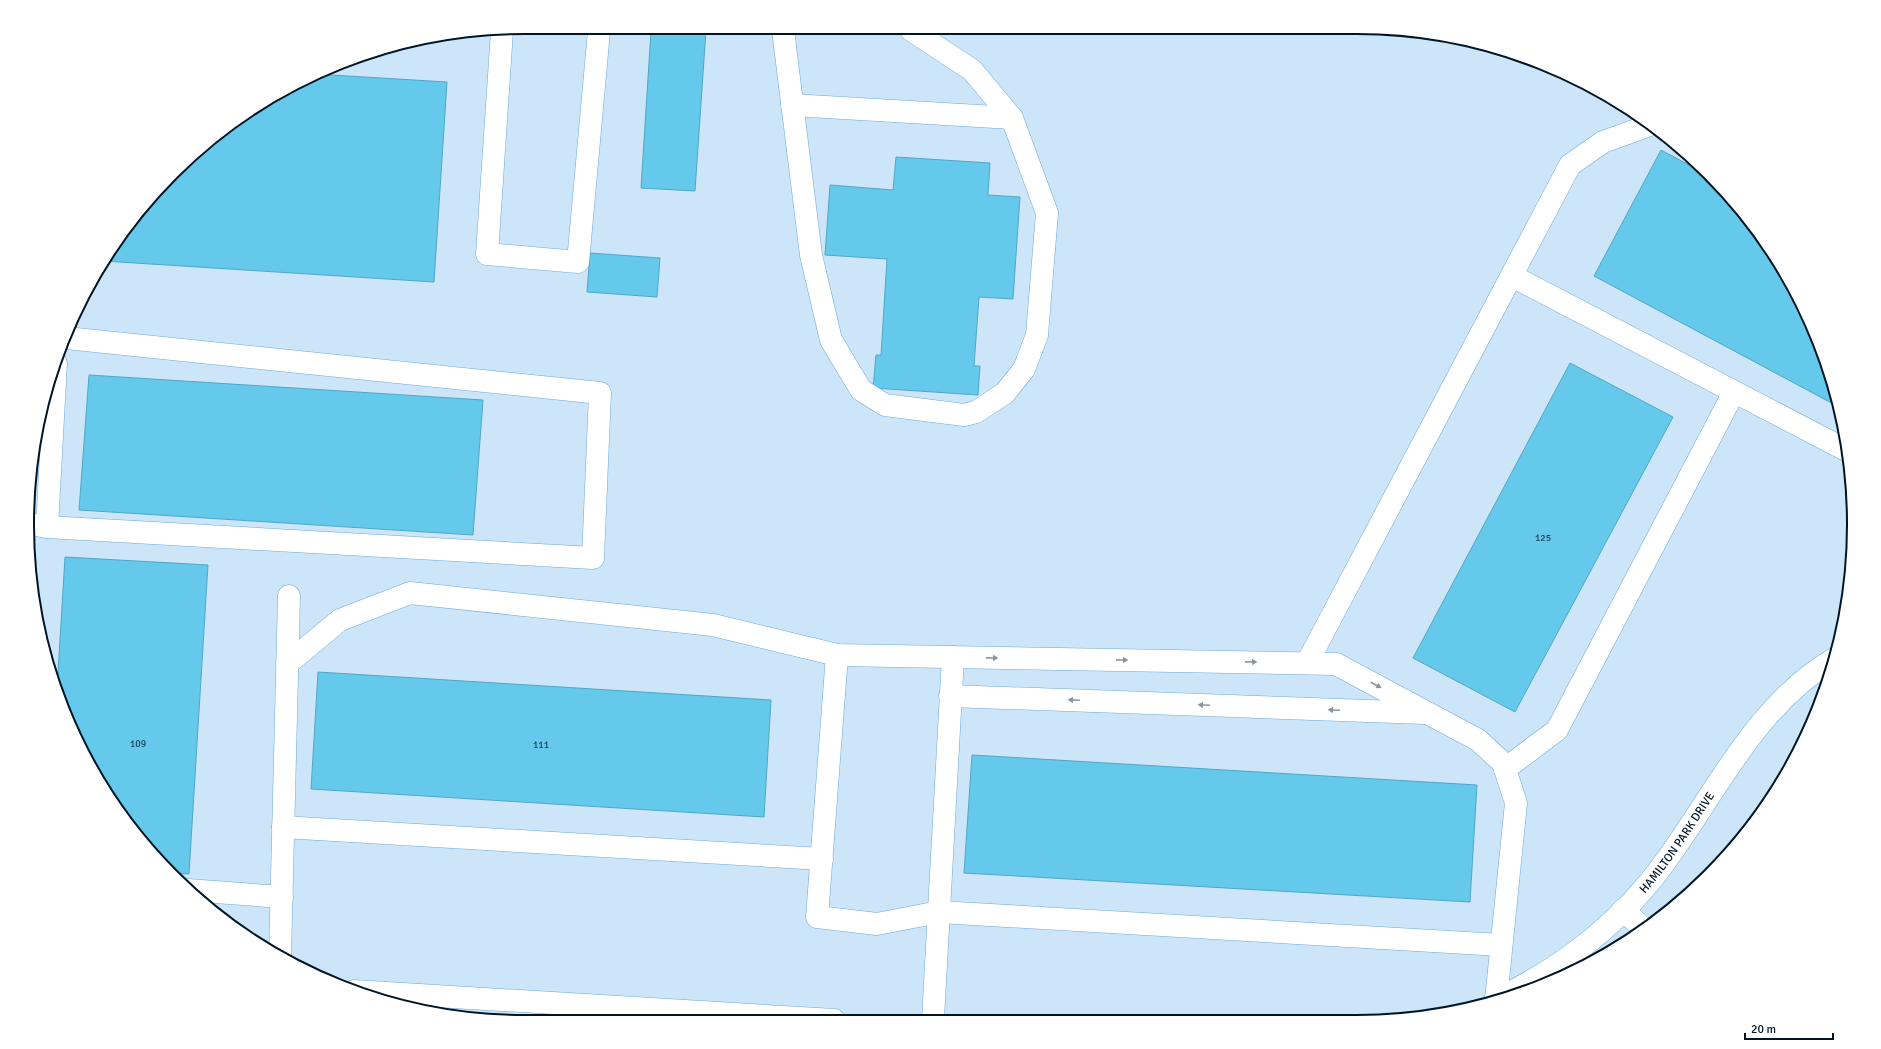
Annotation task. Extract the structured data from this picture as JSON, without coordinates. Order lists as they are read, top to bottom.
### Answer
{
  "streets": {
    "street": ["HAMILTON PARK DRIVE"]
  },
  "house_numbers": ["125", "109", "111"],
  "scale_bar": "20 m"
}
